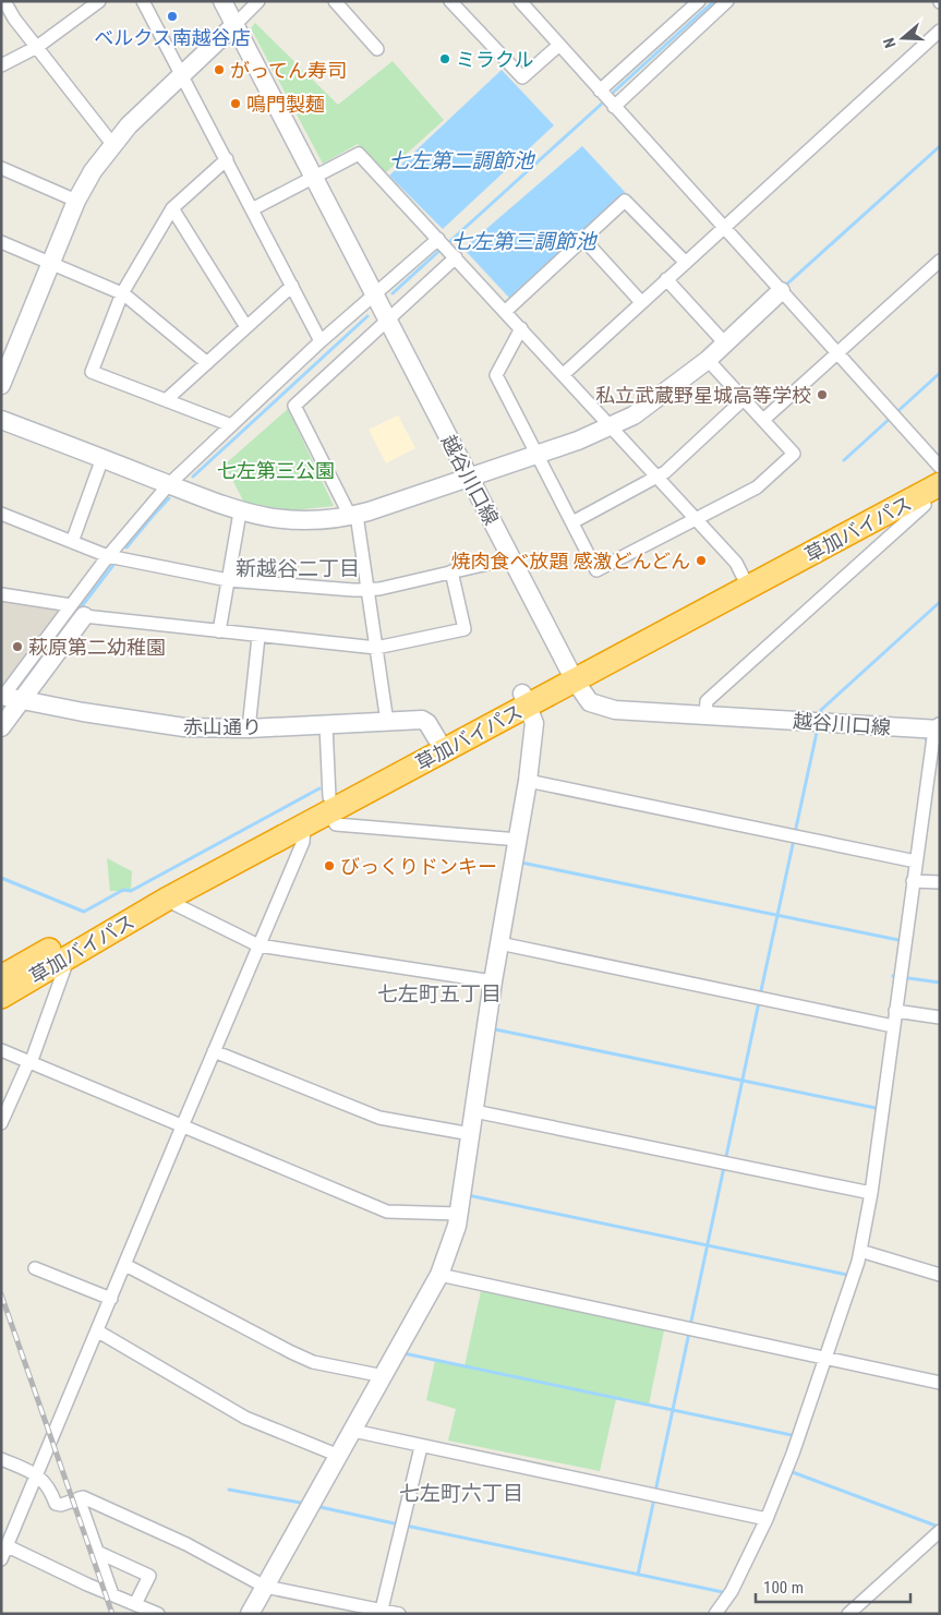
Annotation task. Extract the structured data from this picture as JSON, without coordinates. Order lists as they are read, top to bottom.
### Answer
{
  "streets": {
    "highway": ["草加バイパス"],
    "street": ["越谷川口線", "赤山通り"]
  },
  "crossings": [
    ["越谷川口線", "草加バイパス"],
    ["草加バイパス", "赤山通り"]
  ],
  "districts": ["新越谷二丁目", "七左町五丁目", "七左町六丁目"],
  "water": ["七左第二調節池", "七左第三調節池"],
  "parks": ["七左第三公園"],
  "places": [
    "ベルクス南越谷店",
    "ミラクル",
    "がってん寿司",
    "鳴門製麺",
    "私立武蔵野星城高等学校",
    "焼肉食べ放題 感激どんどん",
    "萩原第二幼稚園",
    "びっくりドンキー"
  ],
  "scale_bar": "100 m",
  "north": "left"
}
